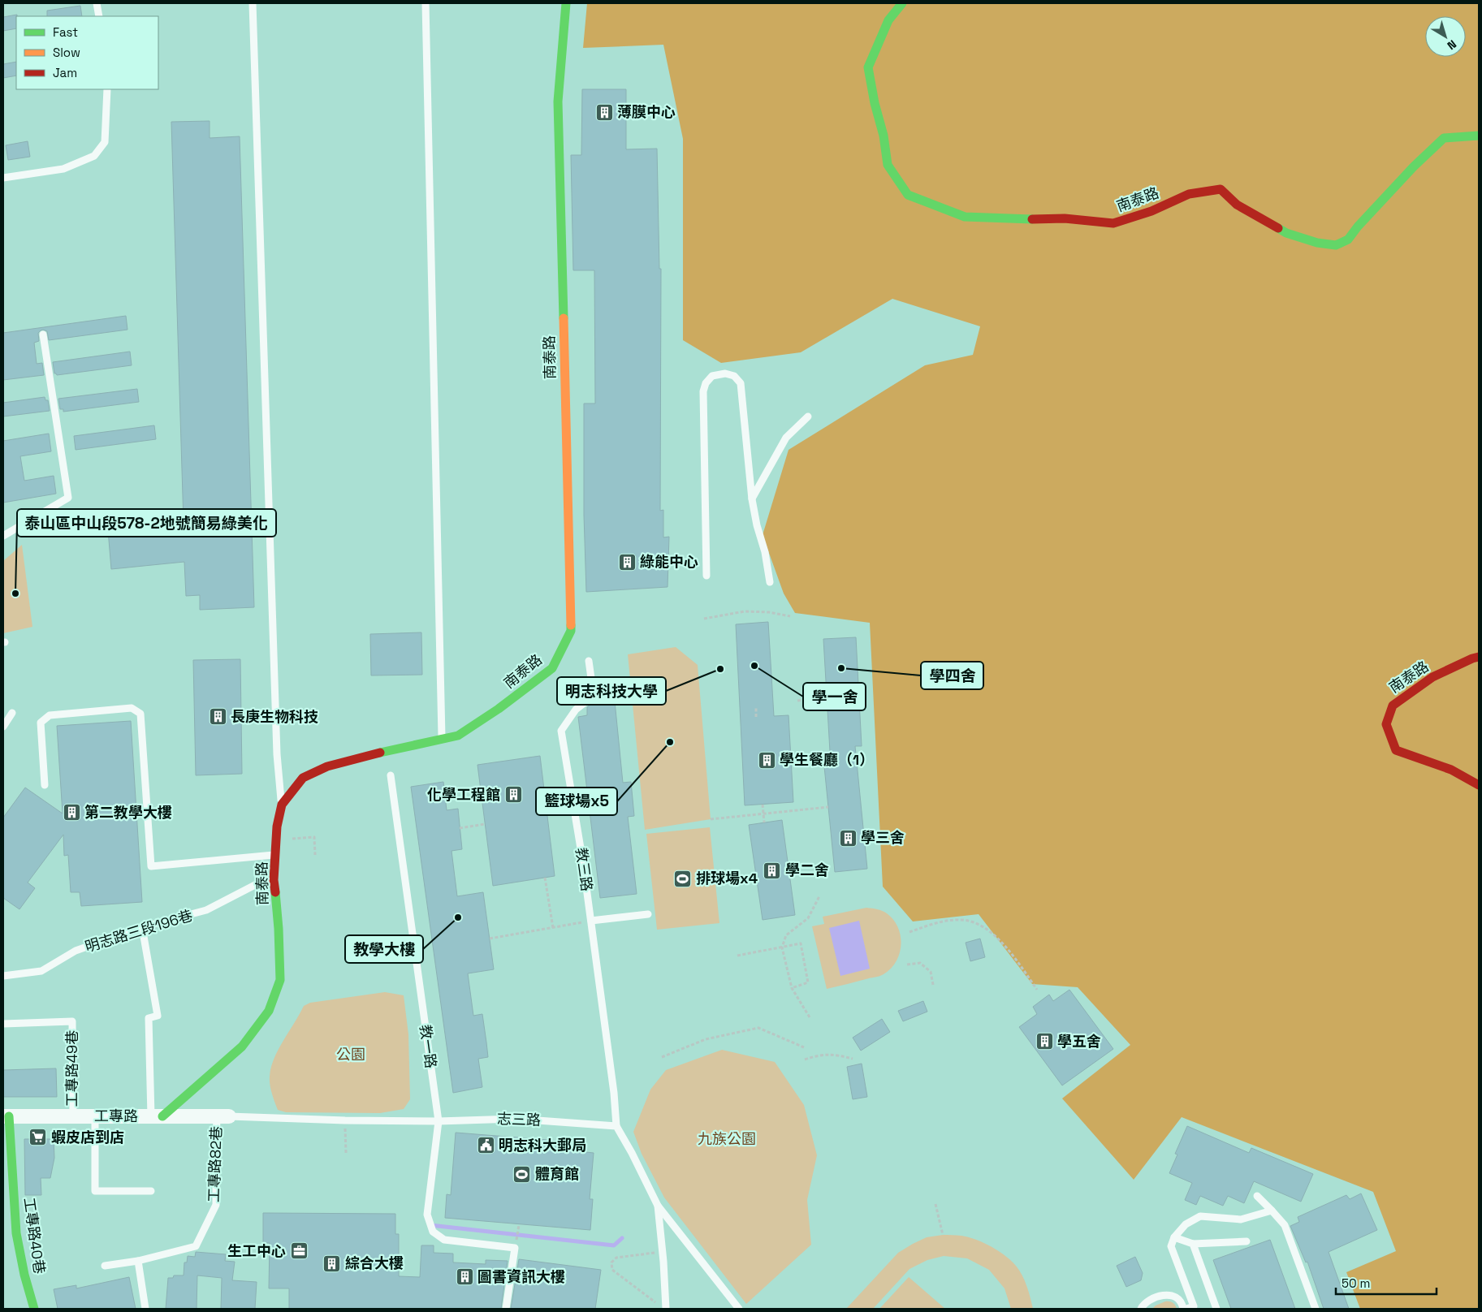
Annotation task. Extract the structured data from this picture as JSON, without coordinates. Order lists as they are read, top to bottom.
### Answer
{
  "streets": {
    "street": ["南泰路", "工專路", "工專路40巷"],
    "lane": [
      "教三路",
      "明志路三段196巷",
      "教一路",
      "工專路49巷",
      "志三路",
      "工專路82巷"
    ]
  },
  "crossings": [
    ["南泰路", "明志路三段196巷"],
    ["南泰路", "工專路"],
    ["教三路", "志三路"],
    ["教一路", "志三路"],
    ["工專路49巷", "工專路"],
    ["工專路", "志三路"],
    ["工專路", "工專路82巷"],
    ["工專路", "工專路40巷"],
    ["志三路", "工專路82巷"]
  ],
  "parks": ["公園", "九族公園"],
  "places": {
    "building": [
      "薄膜中心",
      "綠能中心",
      "長庚生物科技",
      "學生餐廳（1）",
      "化學工程館",
      "第二教學大樓",
      "學三舍",
      "學二舍",
      "學五舍",
      "綜合大樓",
      "圖書資訊大樓"
    ],
    "other": [
      "泰山區中山段578-2地號簡易綠美化",
      "學一舍",
      "學四舍",
      "明志科技大學",
      "籃球場x5",
      "教學大樓"
    ],
    "sports": ["排球場x4", "體育館"],
    "supermarket": ["蝦皮店到店"],
    "public building": ["明志科大郵局"],
    "office": ["生工中心"]
  },
  "legend": ["Fast", "Slow", "Jam"],
  "scale_bar": "50 m",
  "north": "bottom right"
}
